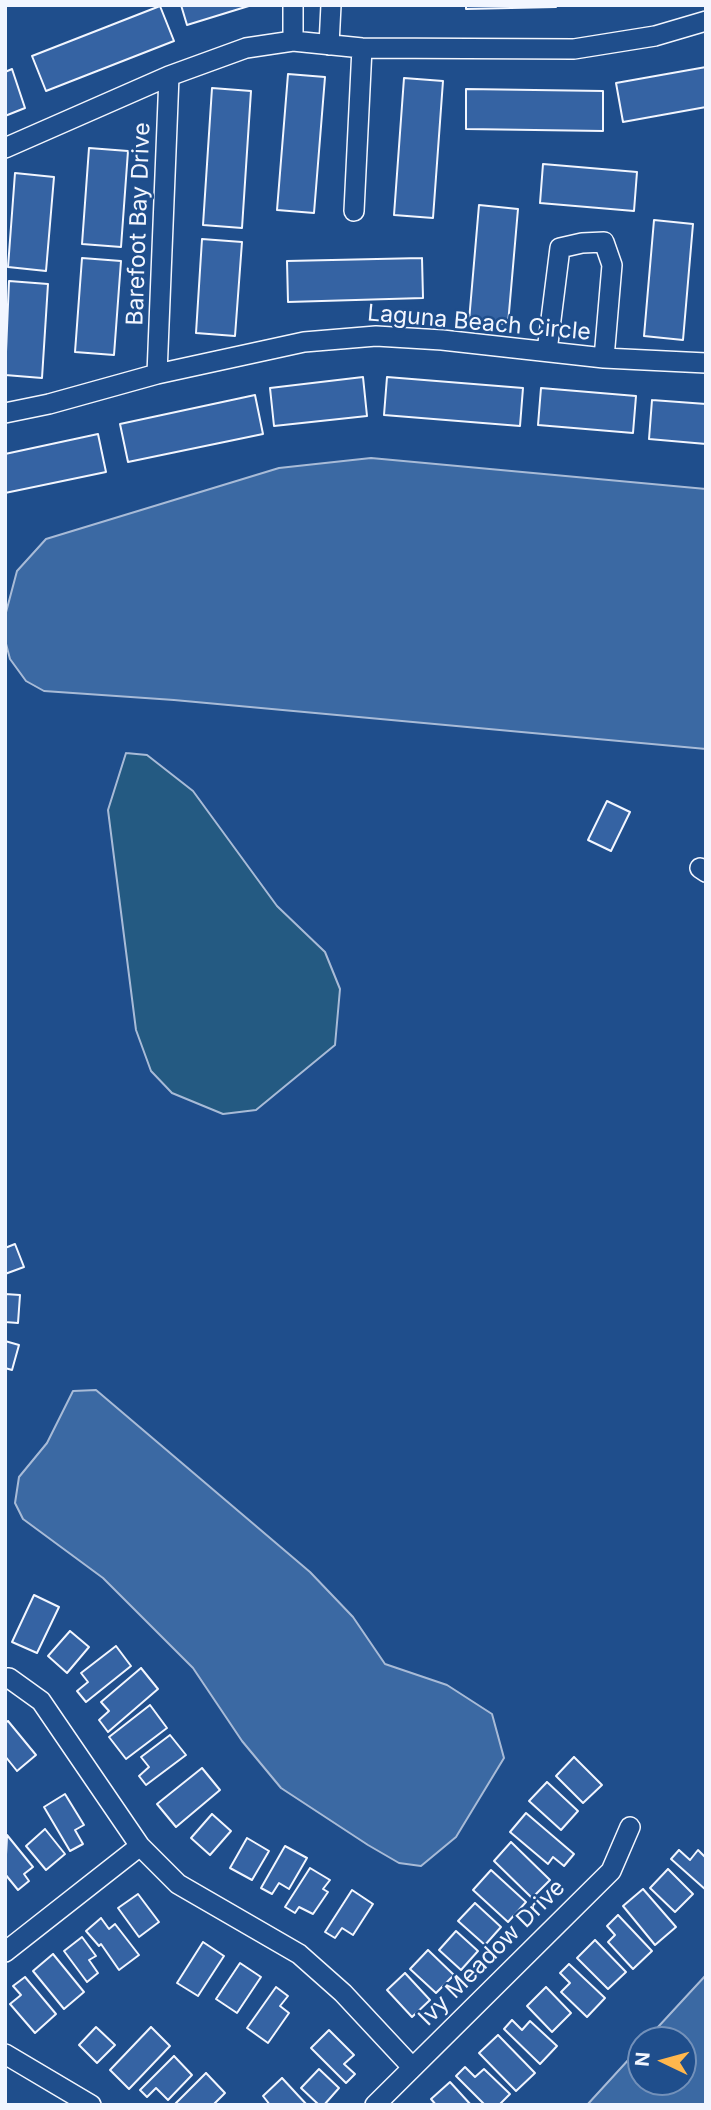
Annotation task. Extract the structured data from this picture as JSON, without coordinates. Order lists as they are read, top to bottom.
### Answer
{
  "streets": {
    "street": ["Barefoot Bay Drive", "Laguna Beach Circle", "Ivy Meadow Drive"]
  },
  "crossings": [
    ["Barefoot Bay Drive", "Laguna Beach Circle"]
  ],
  "north": "left"
}
